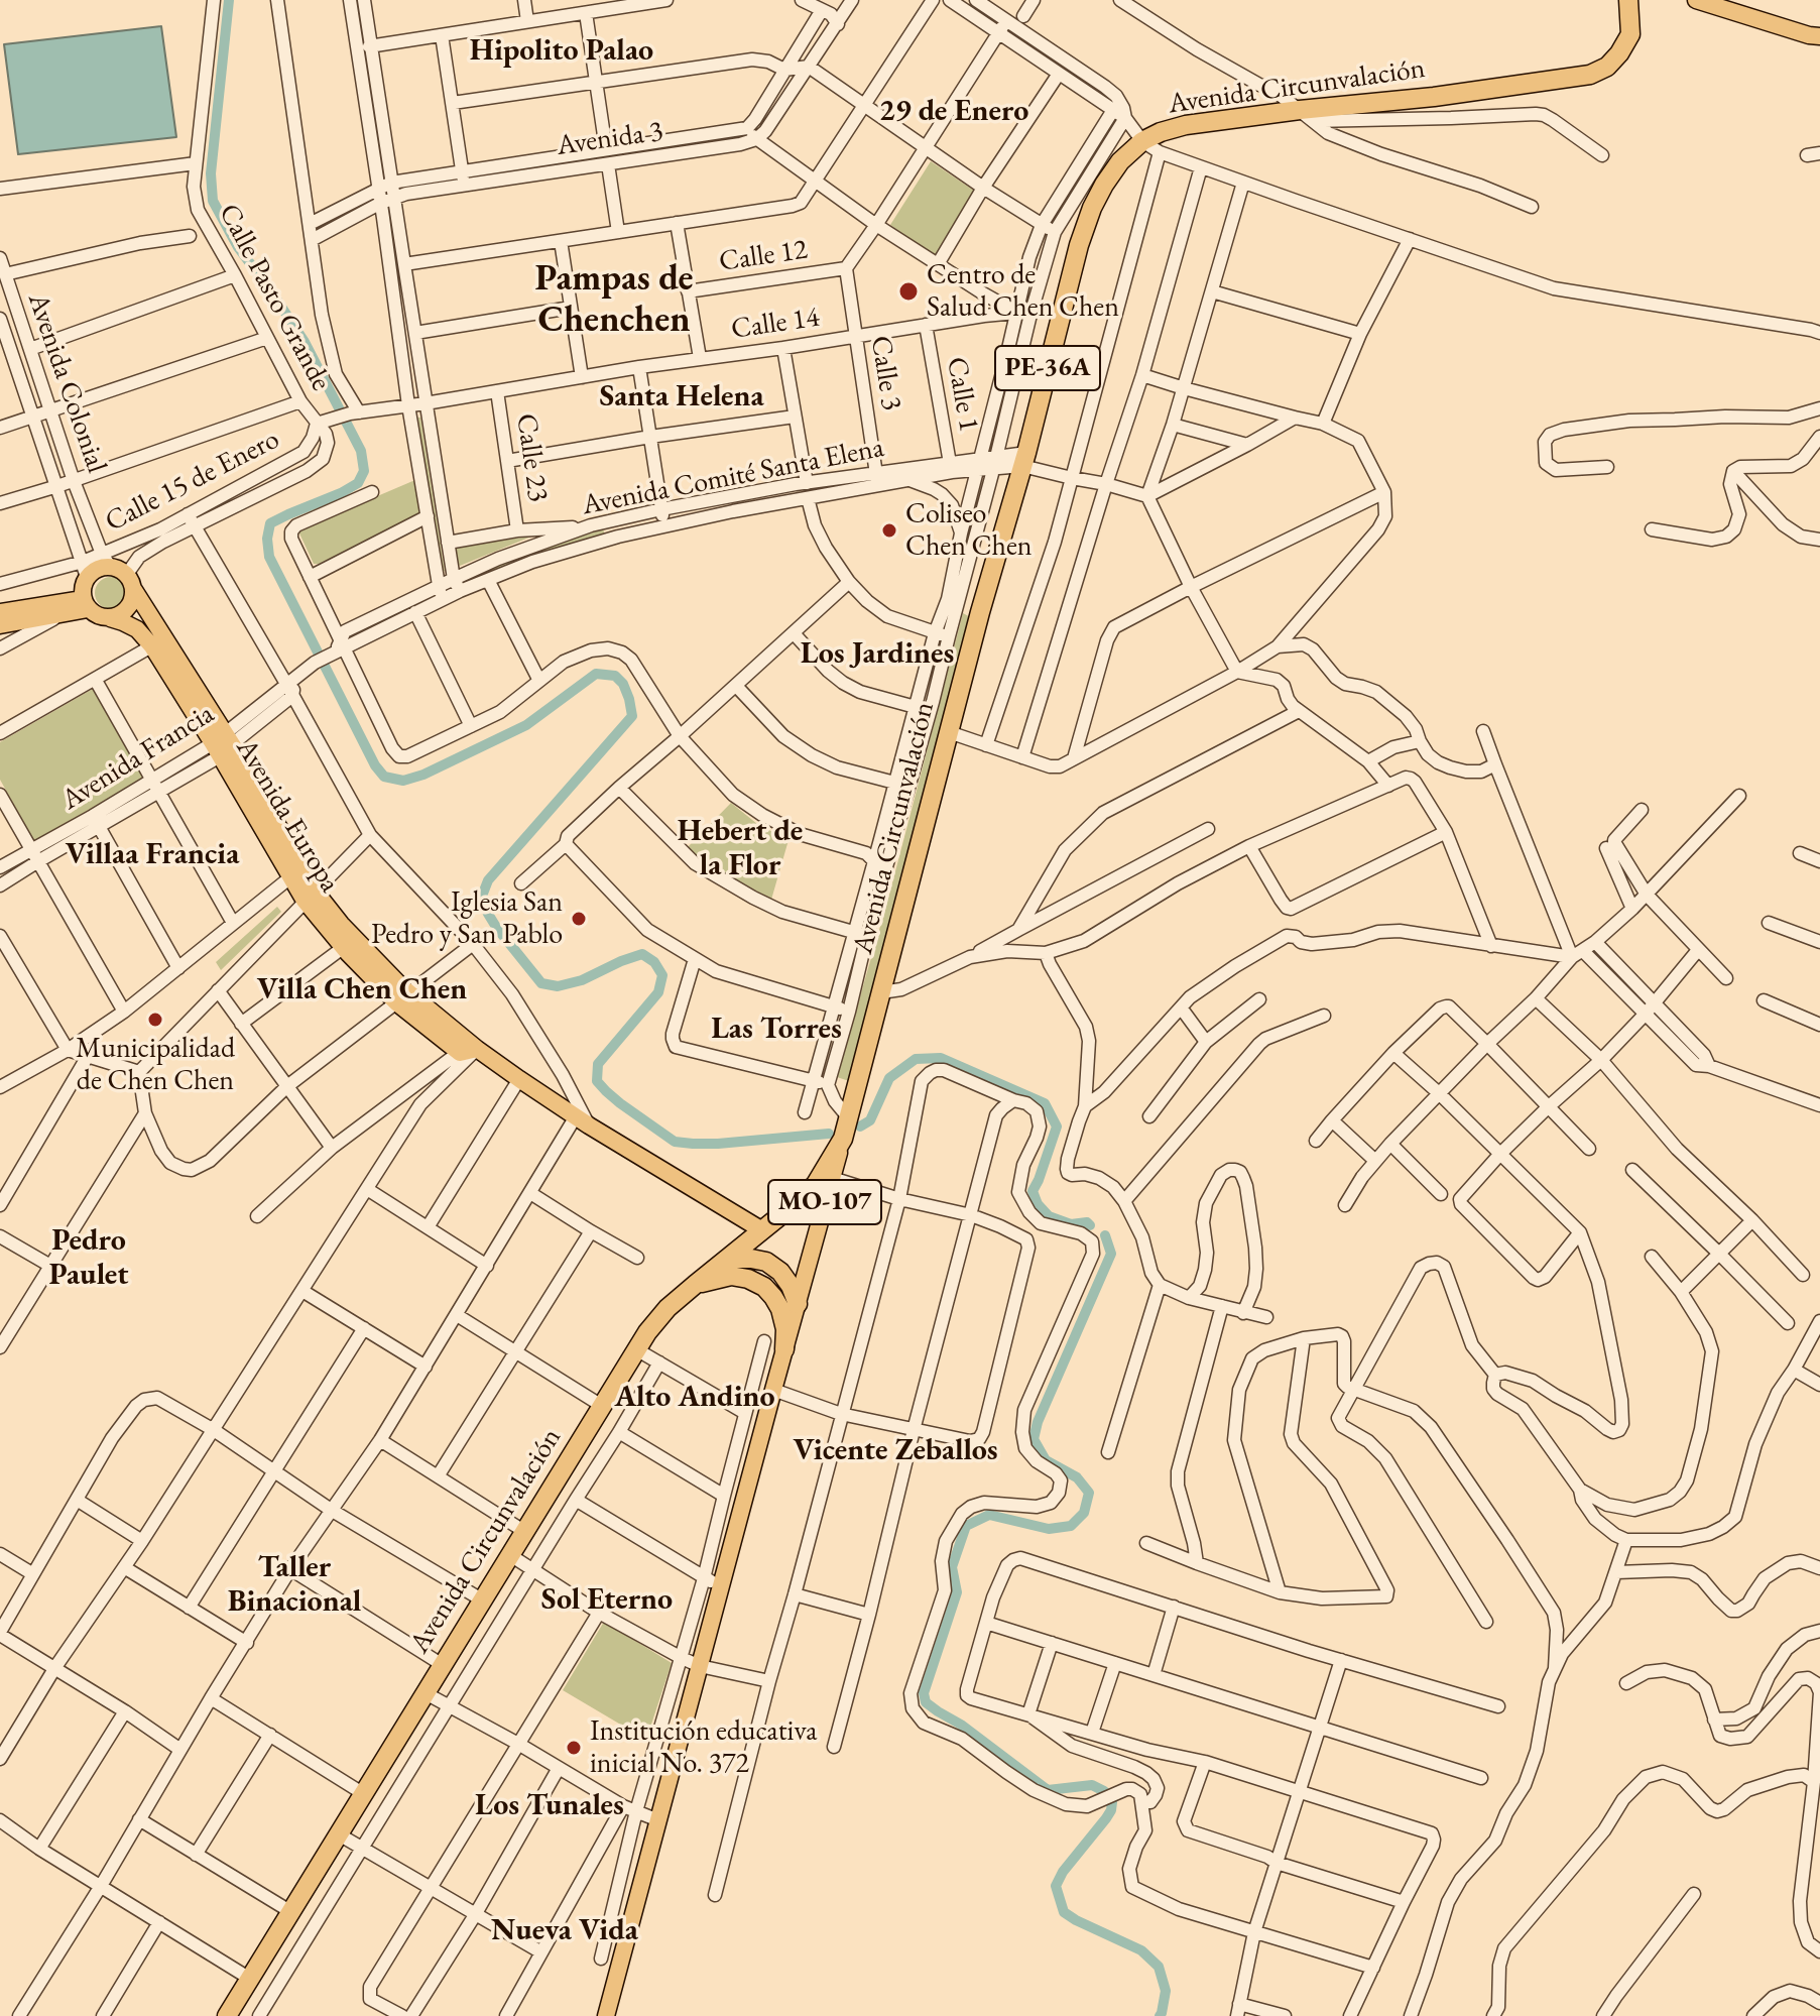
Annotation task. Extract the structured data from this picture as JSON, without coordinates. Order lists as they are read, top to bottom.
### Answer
{
  "streets": {
    "highway": ["Avenida Circunvalación", "PE-36A"],
    "main road": ["Avenida Europa", "MO-107"],
    "street": [
      "Avenida 3",
      "Calle 12",
      "Calle Pasto Grande",
      "Calle 14",
      "Calle 3",
      "Avenida Colonial",
      "Calle 1",
      "Calle 23",
      "Avenida Comité Santa Elena",
      "Calle 15 de Enero",
      "Avenida Francia"
    ]
  },
  "crossings": [
    ["Avenida Circunvalación", "Avenida Comité Santa Elena"],
    ["Avenida Circunvalación", "Avenida Europa"],
    ["Avenida Circunvalación", "MO-107"],
    ["Calle 12", "Calle 3"],
    ["Calle Pasto Grande", "Calle 14"],
    ["Calle Pasto Grande", "Calle 15 de Enero"],
    ["Calle 14", "Calle 3"],
    ["Calle 14", "Calle 1"],
    ["Calle 14", "Calle 23"],
    ["Calle 14", "Calle 15 de Enero"],
    ["Calle 3", "Avenida Comité Santa Elena"],
    ["Avenida Colonial", "Calle 15 de Enero"],
    ["Avenida Colonial", "Avenida Europa"],
    ["Calle 1", "Avenida Comité Santa Elena"],
    ["Avenida Comité Santa Elena", "Avenida Francia"],
    ["Calle 15 de Enero", "Avenida Europa"],
    ["Avenida Francia", "Avenida Europa"]
  ],
  "districts": [
    "Hipolito Palao",
    "29 de Enero",
    "Pampas de Chenchen",
    "Santa Helena",
    "Los Jardines",
    "Hebert de la Flor",
    "Villaa Francia",
    "Villa Chen Chen",
    "Las Torres",
    "Pedro Paulet",
    "Alto Andino",
    "Vicente Zeballos",
    "Taller Binacional",
    "Sol Eterno",
    "Los Tunales",
    "Nueva Vida"
  ],
  "places": [
    "Centro de Salud Chen Chen",
    "Coliseo Chen Chen",
    "Iglesia San Pedro y San Pablo",
    "Municipalidad de Chen Chen",
    "Institución educativa inicial No. 372"
  ]
}
